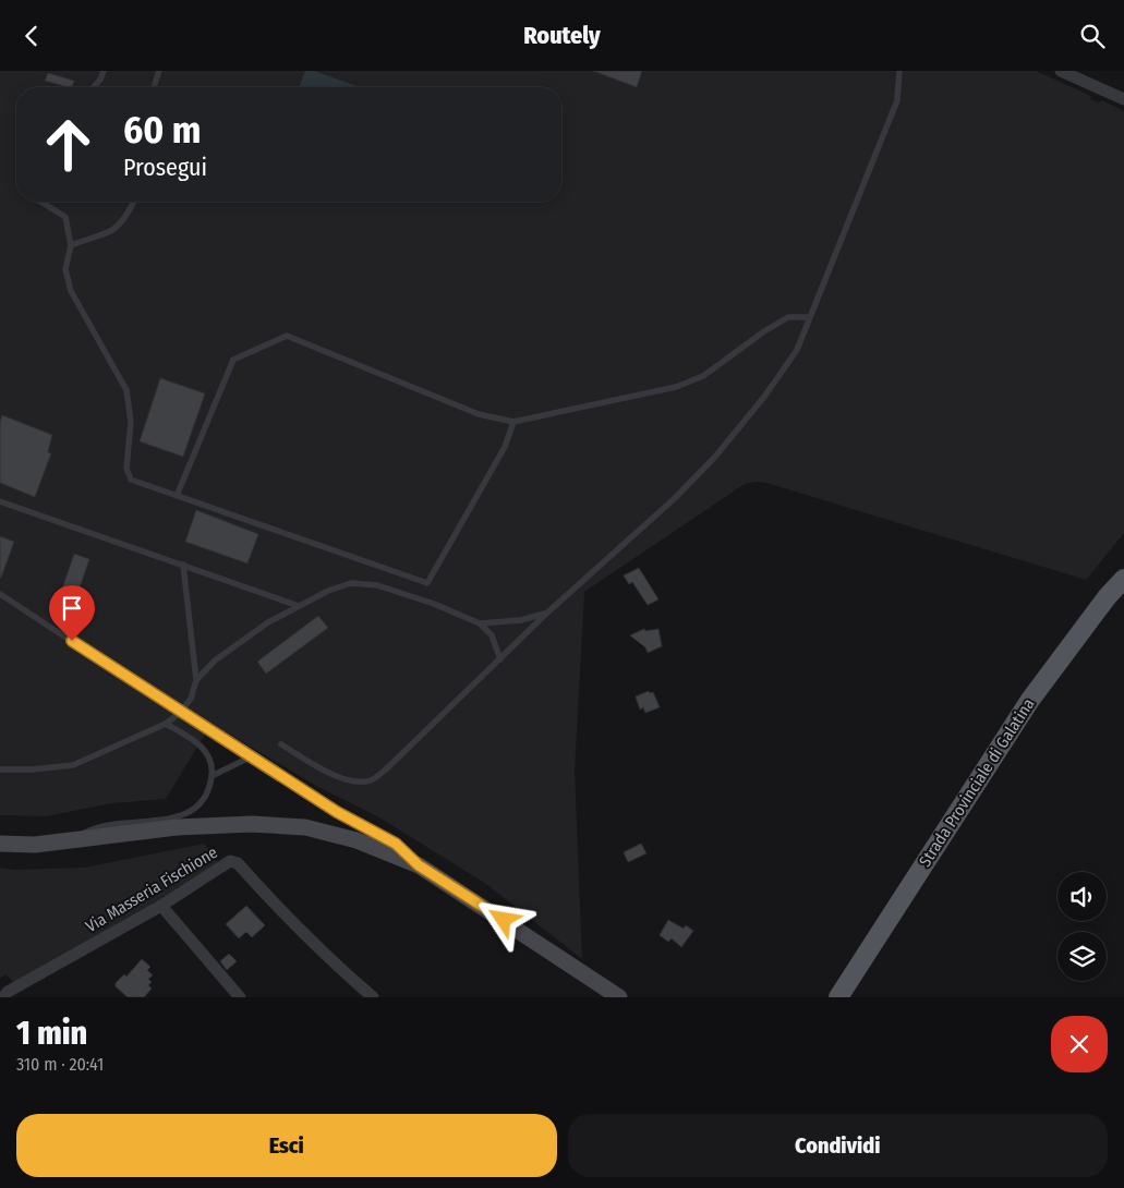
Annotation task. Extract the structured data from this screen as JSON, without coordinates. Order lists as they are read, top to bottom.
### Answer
{
  "streets": {
    "main road": ["Strada Provinciale di Galatina"],
    "street": ["Via Masseria Fischione"]
  },
  "page": {
    "header": "Routely",
    "turn": ["60 m", "Prosegui"],
    "heading": ["1 min", "310 m · 20:41"],
    "buttons": ["Esci", "Condividi"]
  }
}
